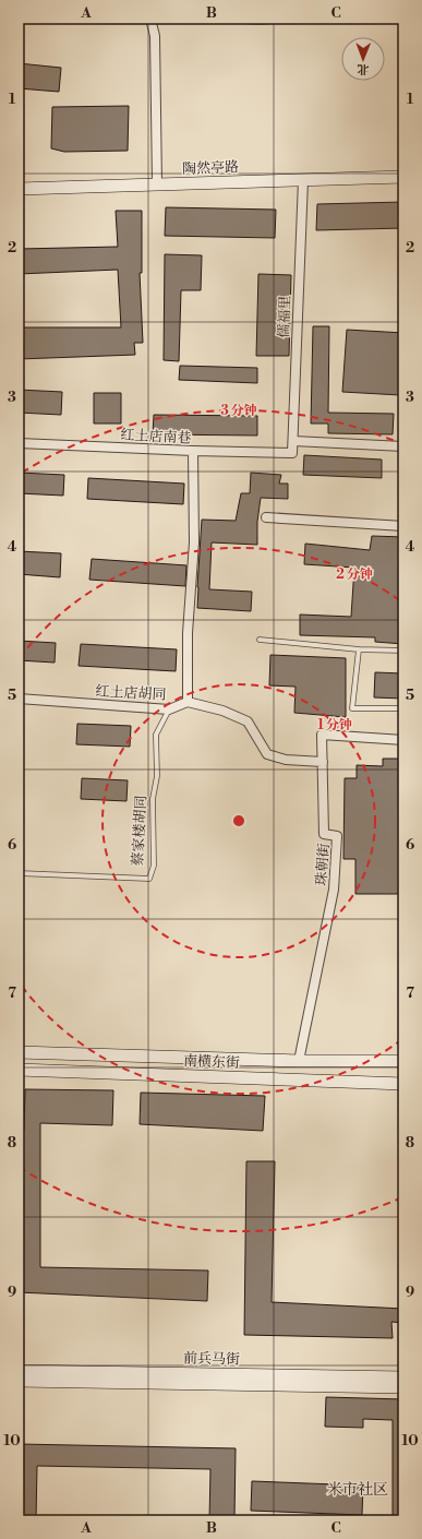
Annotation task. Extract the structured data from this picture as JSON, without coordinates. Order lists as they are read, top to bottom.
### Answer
{
  "streets": {
    "main road": ["陶然亭路", "南横东街", "前兵马街"],
    "street": [
      "儒福里",
      "红土店南巷",
      "红土店胡同",
      "珠朝街"
    ],
    "lane": ["蔡家楼胡同"]
  },
  "crossings": [
    ["陶然亭路", "儒福里"],
    ["儒福里", "红土店南巷"],
    ["红土店胡同", "蔡家楼胡同"],
    ["珠朝街", "南横东街"]
  ],
  "districts": ["米市社区"],
  "north": "bottom",
  "grid": {
    "columns": ["A", "B", "C"],
    "rows": [
      "1",
      "2",
      "3",
      "4",
      "5",
      "6",
      "7",
      "8",
      "9",
      "10"
    ]
  },
  "rings": ["3 分钟", "2 分钟", "1 分钟"]
}
